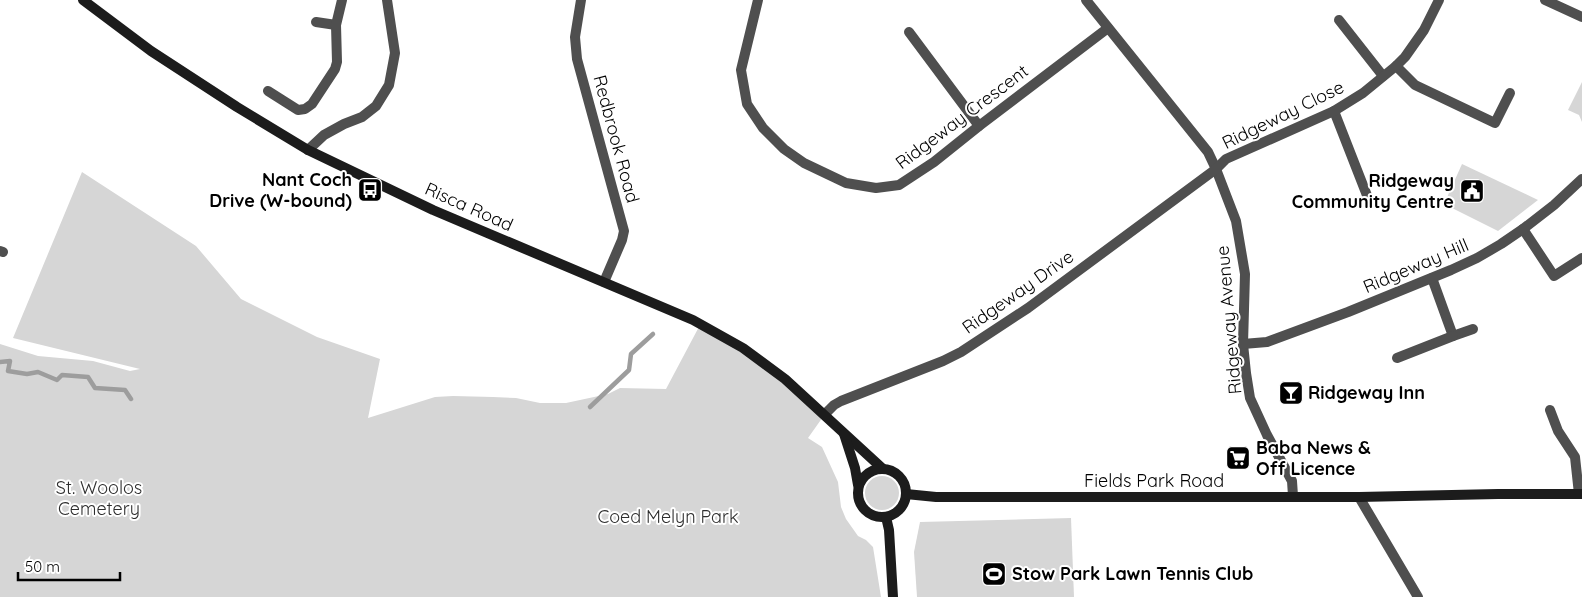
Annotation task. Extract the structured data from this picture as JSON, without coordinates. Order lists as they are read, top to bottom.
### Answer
{
  "streets": {
    "main road": ["Risca Road", "Fields Park Road"],
    "street": [
      "Ridgeway Close",
      "Ridgeway Crescent",
      "Redbrook Road",
      "Ridgeway Hill",
      "Ridgeway Drive",
      "Ridgeway Avenue"
    ]
  },
  "crossings": [
    ["Ridgeway Close", "Ridgeway Drive"],
    ["Ridgeway Close", "Ridgeway Avenue"],
    ["Ridgeway Crescent", "Ridgeway Avenue"],
    ["Redbrook Road", "Risca Road"],
    ["Risca Road", "Ridgeway Drive"],
    ["Risca Road", "Fields Park Road"],
    ["Ridgeway Hill", "Ridgeway Avenue"],
    ["Ridgeway Drive", "Ridgeway Avenue"],
    ["Ridgeway Avenue", "Fields Park Road"]
  ],
  "parks": ["St. Woolos Cemetery", "Coed Melyn Park"],
  "places": {
    "bus stop": ["Nant Coch Drive (W-bound)"],
    "public building": ["Ridgeway Community Centre"],
    "bar": ["Ridgeway Inn"],
    "supermarket": ["Baba News & Off Licence"],
    "sports": ["Stow Park Lawn Tennis Club"]
  },
  "scale_bar": "50 m"
}
